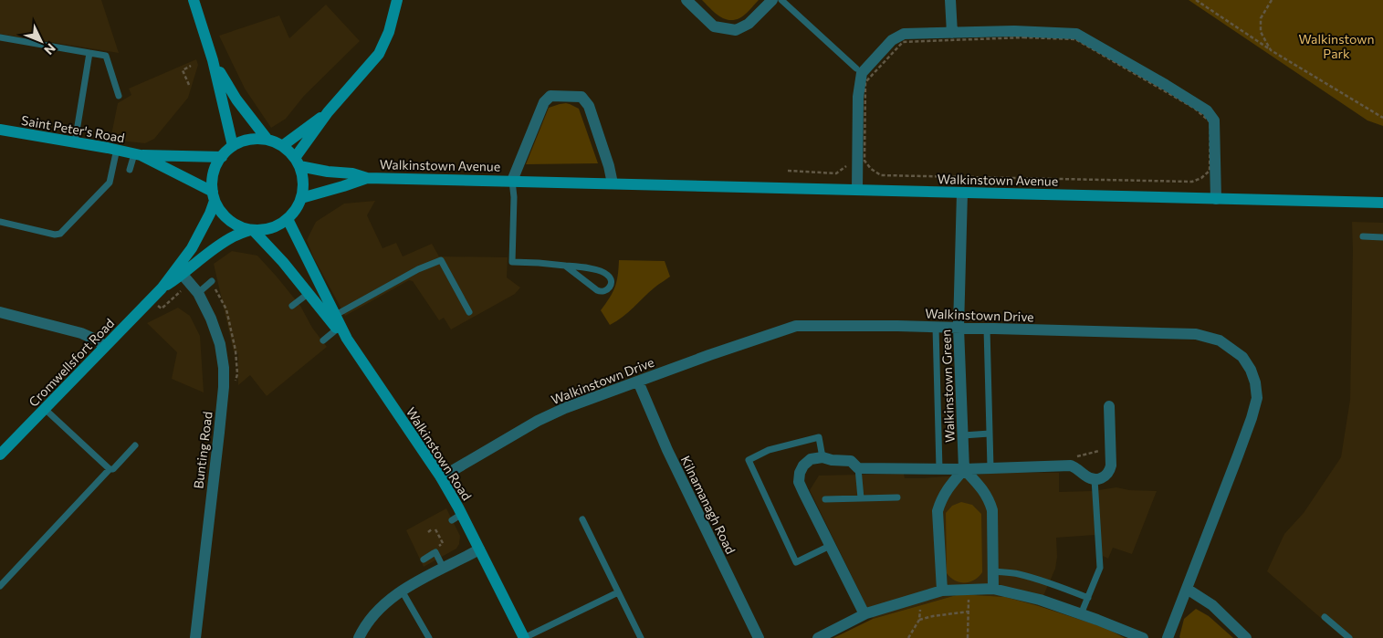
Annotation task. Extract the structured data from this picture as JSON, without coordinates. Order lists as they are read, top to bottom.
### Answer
{
  "streets": {
    "main road": [
      "Saint Peter's Road",
      "Walkinstown Avenue",
      "Cromwellsfort Road",
      "Walkinstown Road"
    ],
    "street": [
      "Walkinstown Drive",
      "Walkinstown Green",
      "Bunting Road",
      "Kilnamanagh Road"
    ]
  },
  "crossings": [
    ["Saint Peter's Road", "Walkinstown Avenue"],
    ["Saint Peter's Road", "Cromwellsfort Road"],
    ["Saint Peter's Road", "Walkinstown Road"],
    ["Walkinstown Avenue", "Cromwellsfort Road"],
    ["Walkinstown Avenue", "Walkinstown Green"],
    ["Walkinstown Avenue", "Walkinstown Road"],
    ["Walkinstown Drive", "Walkinstown Green"],
    ["Walkinstown Drive", "Walkinstown Road"],
    ["Walkinstown Drive", "Kilnamanagh Road"],
    ["Cromwellsfort Road", "Bunting Road"],
    ["Cromwellsfort Road", "Walkinstown Road"]
  ],
  "parks": ["Walkinstown Park"],
  "north": "bottom right"
}
